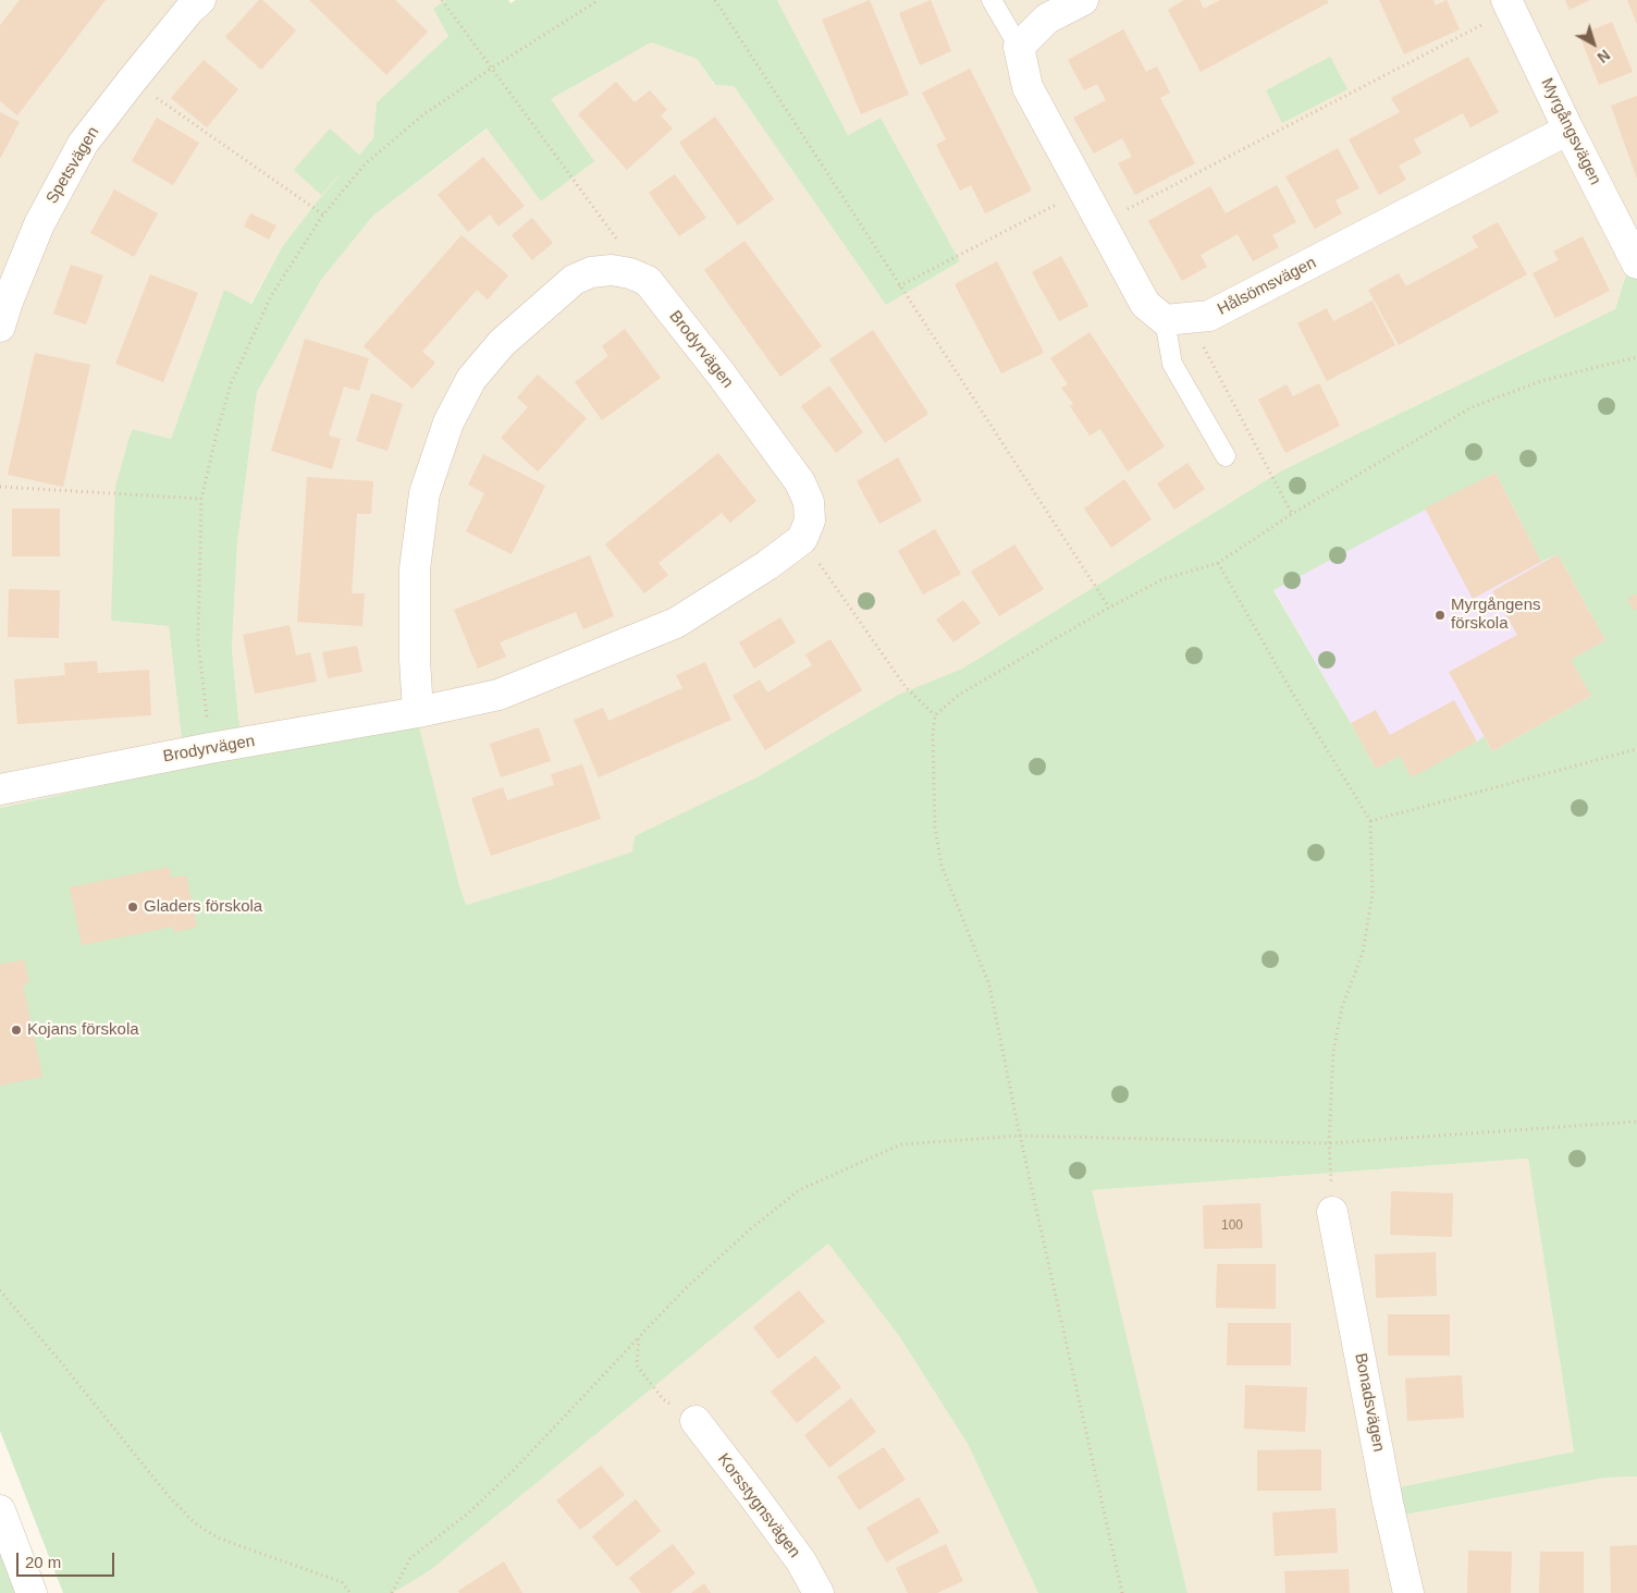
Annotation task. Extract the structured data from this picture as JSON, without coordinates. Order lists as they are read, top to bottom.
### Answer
{
  "streets": {
    "street": [
      "Myrgångsvägen",
      "Spetsvägen",
      "Hålsömsvägen",
      "Brodyrvägen",
      "Bonadsvägen",
      "Korsstygnsvägen"
    ]
  },
  "crossings": [
    ["Myrgångsvägen", "Hålsömsvägen"]
  ],
  "places": ["Myrgångens förskola", "Gladers förskola", "Kojans förskola"],
  "house_numbers": ["100"],
  "scale_bar": "20 m",
  "north": "bottom right"
}
